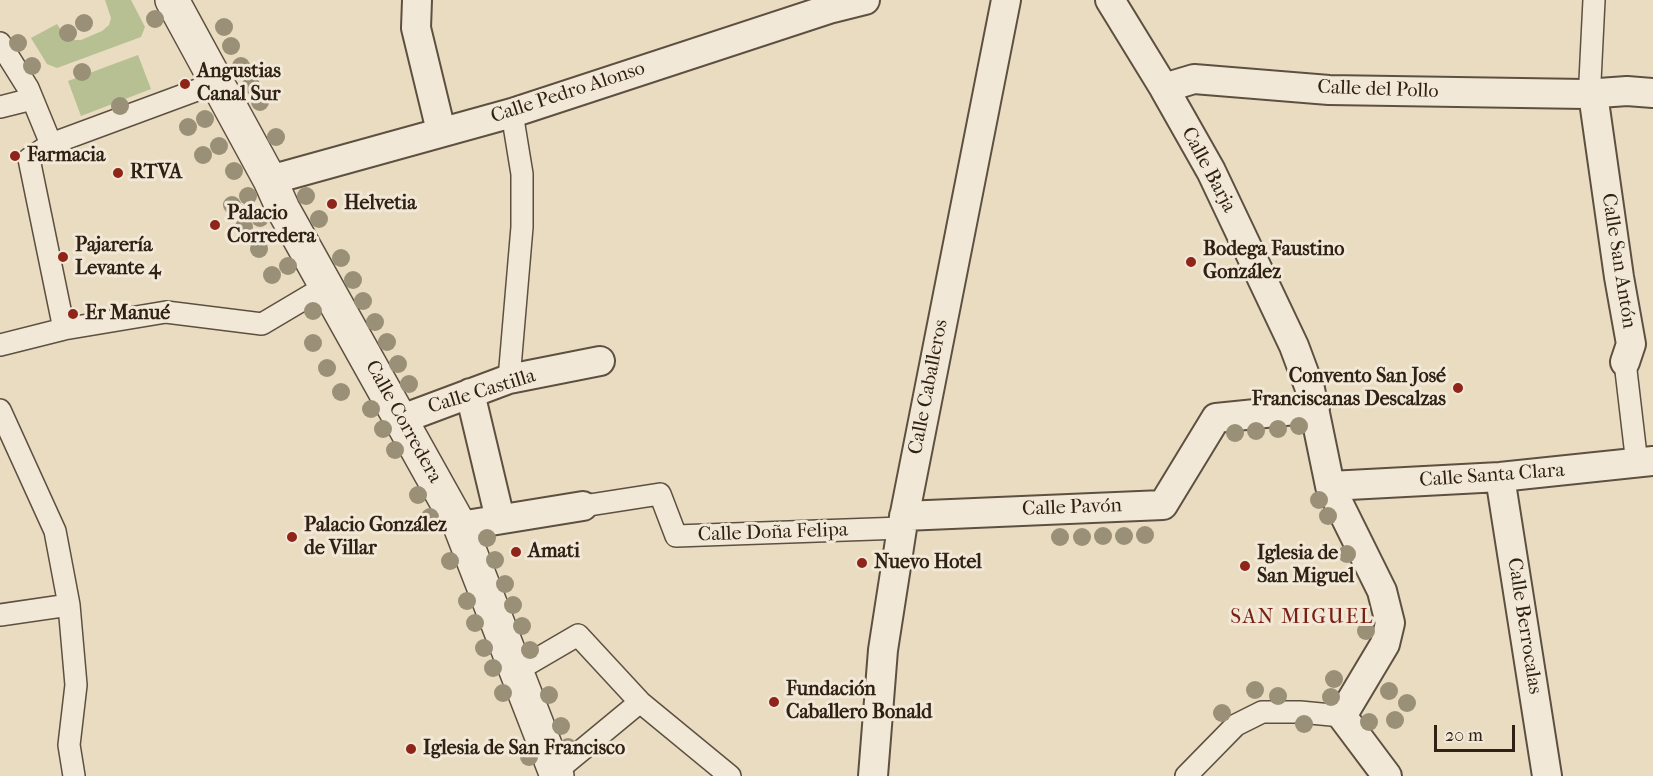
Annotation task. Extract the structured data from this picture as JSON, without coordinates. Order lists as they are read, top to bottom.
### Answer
{
  "streets": {
    "street": [
      "Calle del Pollo",
      "Calle Pedro Alonso",
      "Calle Barja",
      "Calle San Antón",
      "Calle Caballeros",
      "Calle Castilla",
      "Calle Corredera",
      "Calle Santa Clara",
      "Calle Pavón",
      "Calle Doña Felipa",
      "Calle Berrocalas"
    ]
  },
  "crossings": [
    ["Calle del Pollo", "Calle Barja"],
    ["Calle del Pollo", "Calle San Antón"],
    ["Calle Pedro Alonso", "Calle Corredera"],
    ["Calle Barja", "Calle Santa Clara"],
    ["Calle Barja", "Calle Pavón"],
    ["Calle San Antón", "Calle Santa Clara"],
    ["Calle Caballeros", "Calle Pavón"],
    ["Calle Caballeros", "Calle Doña Felipa"],
    ["Calle Castilla", "Calle Corredera"],
    ["Calle Corredera", "Calle Doña Felipa"],
    ["Calle Santa Clara", "Calle Berrocalas"],
    ["Calle Pavón", "Calle Doña Felipa"]
  ],
  "districts": ["SAN MIGUEL"],
  "places": [
    "Angustias Canal Sur",
    "Farmacia",
    "RTVA",
    "Helvetia",
    "Palacio Corredera",
    "Pajarería Levante 4",
    "Bodega Faustino González",
    "Er Manué",
    "Convento San José Franciscanas Descalzas",
    "Palacio González de Villar",
    "Amati",
    "Nuevo Hotel",
    "Iglesia de San Miguel",
    "Fundación Caballero Bonald",
    "Iglesia de San Francisco"
  ],
  "scale_bar": "20 m"
}
